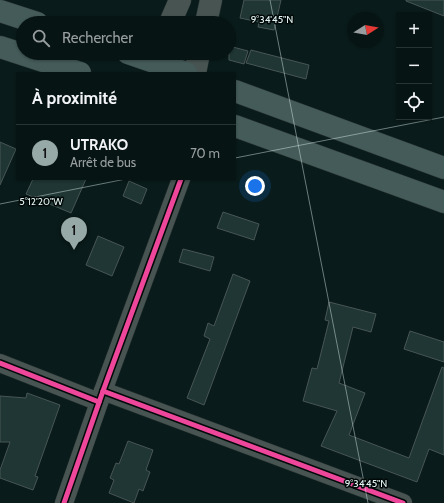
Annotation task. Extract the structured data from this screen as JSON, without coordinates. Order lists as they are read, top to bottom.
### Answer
{
  "north": "right",
  "page": {
    "map_buttons": ["+", "−"],
    "search": "Rechercher",
    "heading": "À proximité",
    "list": [
      {
        "mark": "1",
        "name": "UTRAKO",
        "note": "Arrêt de bus",
        "value": "70 m"
      }
    ],
    "pins": "1"
  },
  "coordinates": ["9°34'45\"N", "5°12'20\"W"]
}
